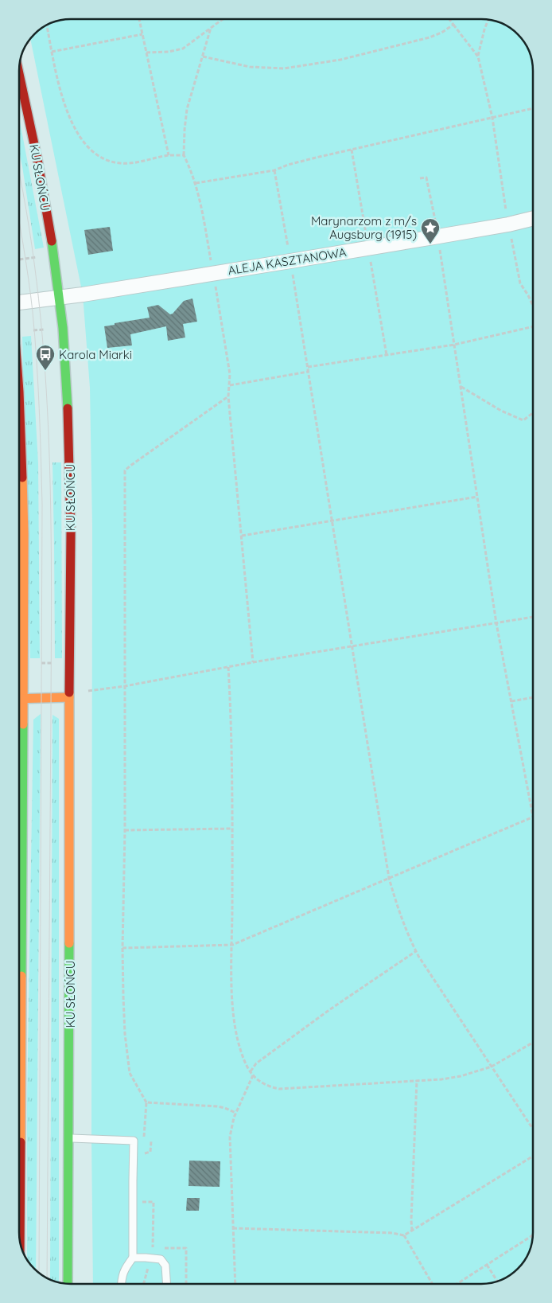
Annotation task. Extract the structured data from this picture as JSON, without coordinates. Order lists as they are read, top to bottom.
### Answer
{
  "streets": {
    "main road": ["KU SŁOŃCU"],
    "street": ["ALEJA KASZTANOWA"]
  },
  "crossings": [
    ["KU SŁOŃCU", "ALEJA KASZTANOWA"]
  ],
  "places": {
    "place": ["Marynarzom z m/s Augsburg (1915)"],
    "bus stop": ["Karola Miarki"]
  }
}
